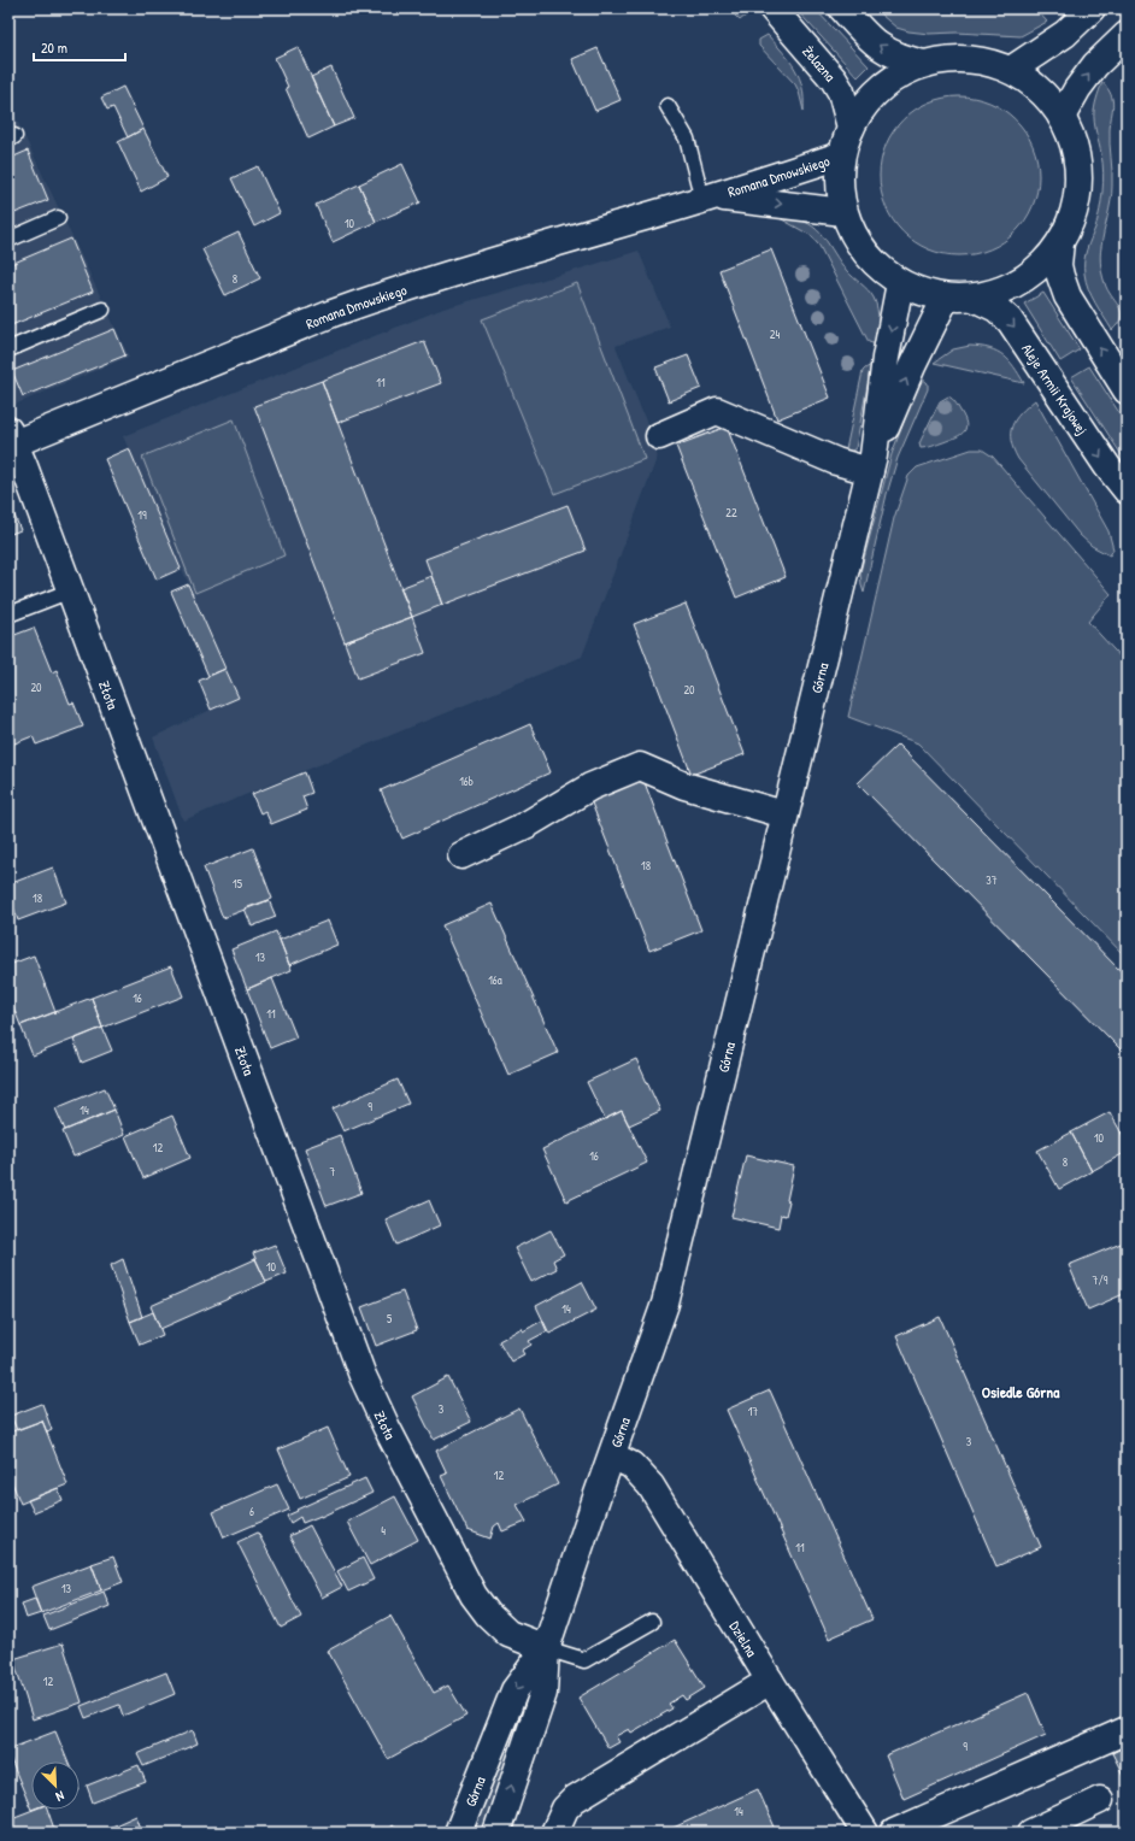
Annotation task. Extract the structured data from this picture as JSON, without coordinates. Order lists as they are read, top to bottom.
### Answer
{
  "streets": {
    "street": [
      "Żelazna",
      "Romana Dmowskiego",
      "Aleje Armii Krajowej",
      "Górna",
      "Złota",
      "Dzielna"
    ]
  },
  "crossings": [
    ["Romana Dmowskiego", "Złota"],
    ["Górna", "Złota"],
    ["Górna", "Dzielna"]
  ],
  "districts": ["Osiedle Górna"],
  "house_numbers": [
    "10",
    "8",
    "24",
    "11",
    "22",
    "19",
    "20",
    "20",
    "16b",
    "18",
    "37",
    "15",
    "18",
    "13",
    "16a",
    "16",
    "11",
    "9",
    "14",
    "10",
    "12",
    "16",
    "8",
    "7",
    "10",
    "7/9",
    "14",
    "5",
    "3",
    "17",
    "3",
    "12",
    "6",
    "4",
    "11",
    "13",
    "12",
    "9",
    "14"
  ],
  "scale_bar": "20 m",
  "north": "bottom right"
}
